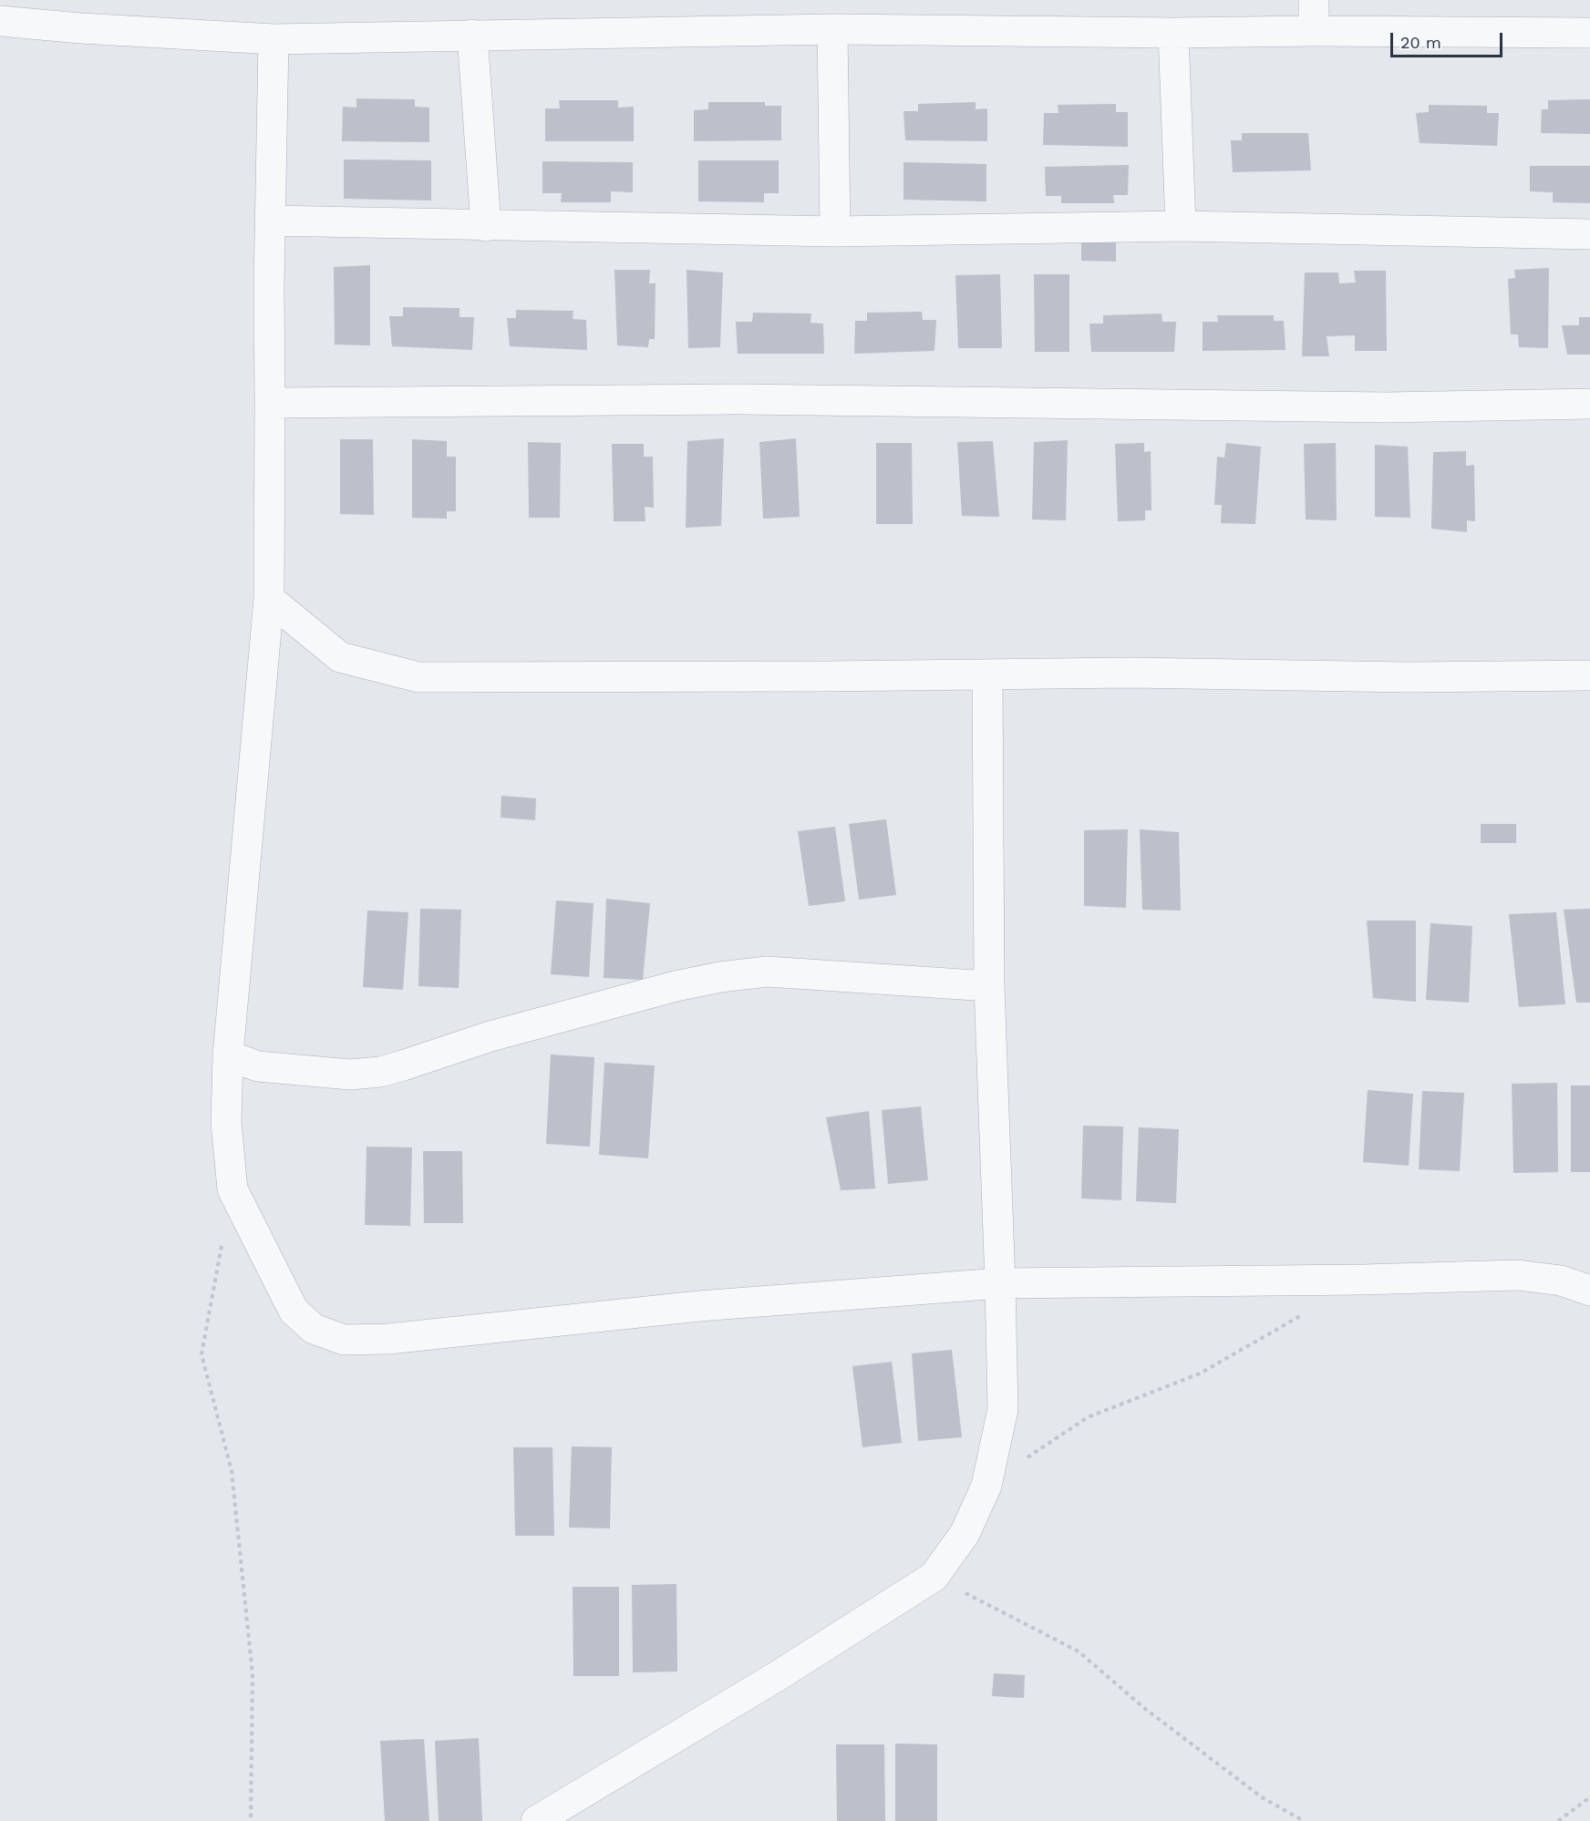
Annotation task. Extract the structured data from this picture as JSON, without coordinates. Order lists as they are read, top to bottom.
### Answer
{
  "scale_bar": "20 m"
}
